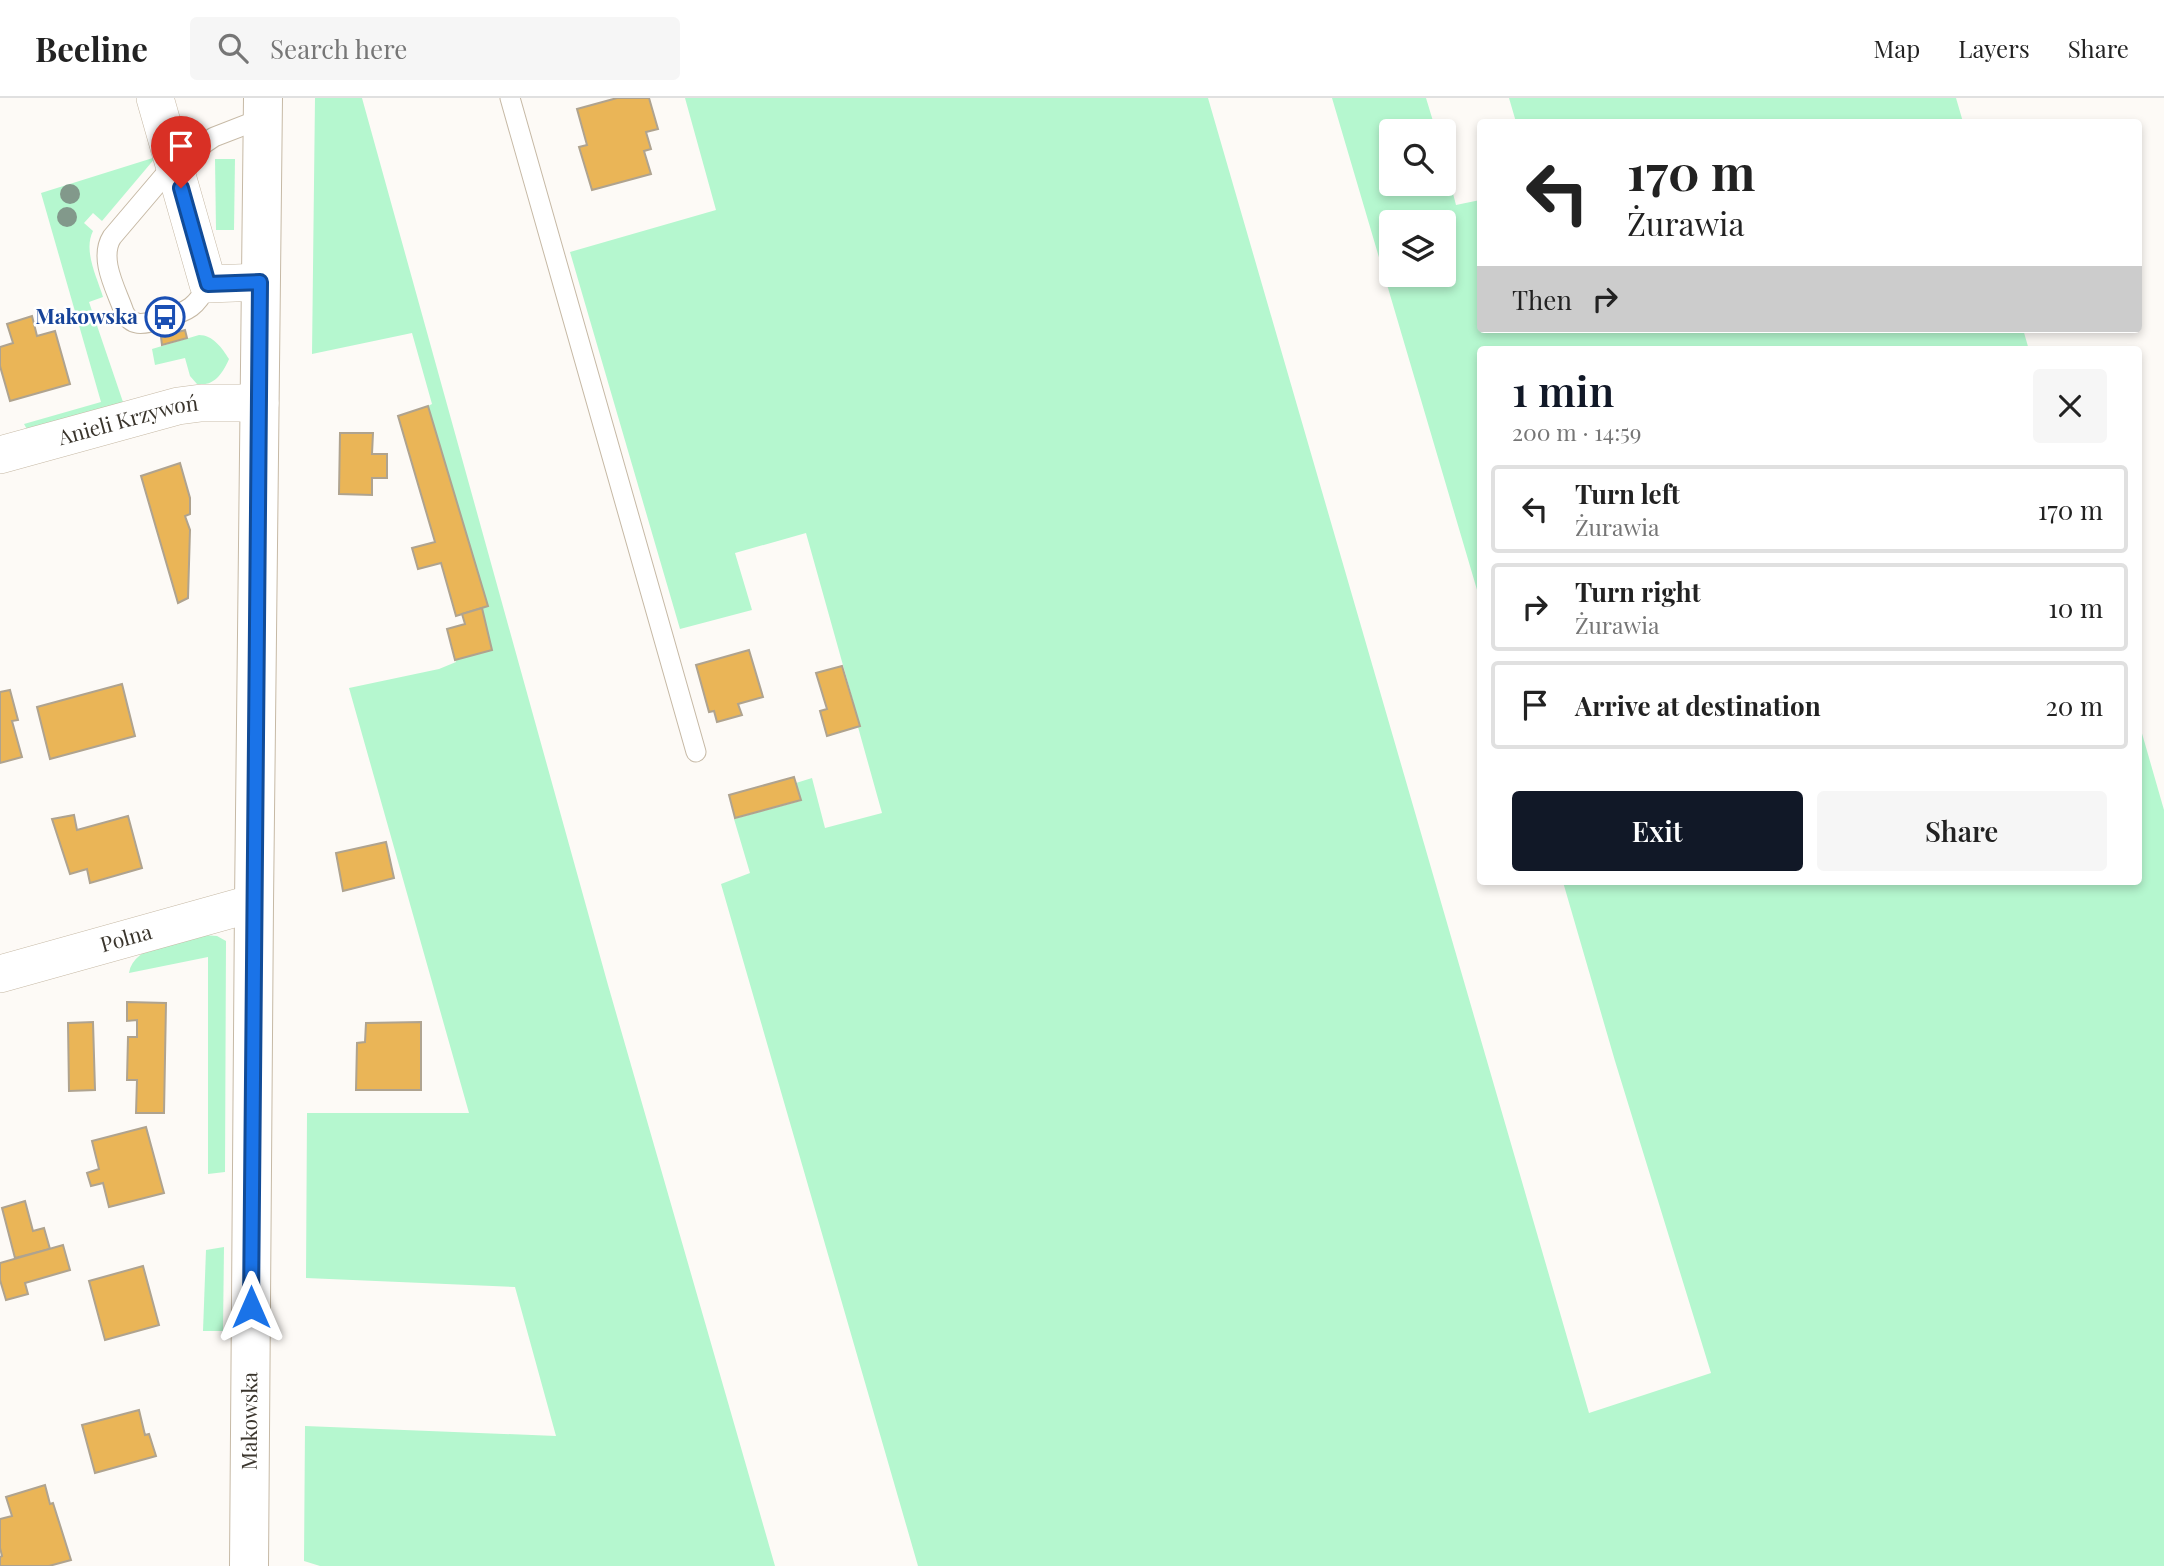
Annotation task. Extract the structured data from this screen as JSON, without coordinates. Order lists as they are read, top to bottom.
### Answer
{
  "streets": {
    "street": ["Anieli Krzywoń", "Polna", "Makowska"]
  },
  "crossings": [
    ["Anieli Krzywoń", "Makowska"],
    ["Polna", "Makowska"]
  ],
  "places": {
    "bus stop": ["Makowska"]
  },
  "page": {
    "header": "Beeline",
    "search": "Search here",
    "nav": ["Map", "Layers", "Share"],
    "turn": ["170 m", "Żurawia"],
    "then": "Then",
    "heading": ["1 min", "200 m · 14:59"],
    "list": [
      {
        "name": "Turn left",
        "note": "Żurawia",
        "value": "170 m"
      },
      {
        "name": "Turn right",
        "note": "Żurawia",
        "value": "10 m"
      },
      {
        "name": "Arrive at destination",
        "value": "20 m"
      }
    ],
    "buttons": ["Exit", "Share"]
  }
}
